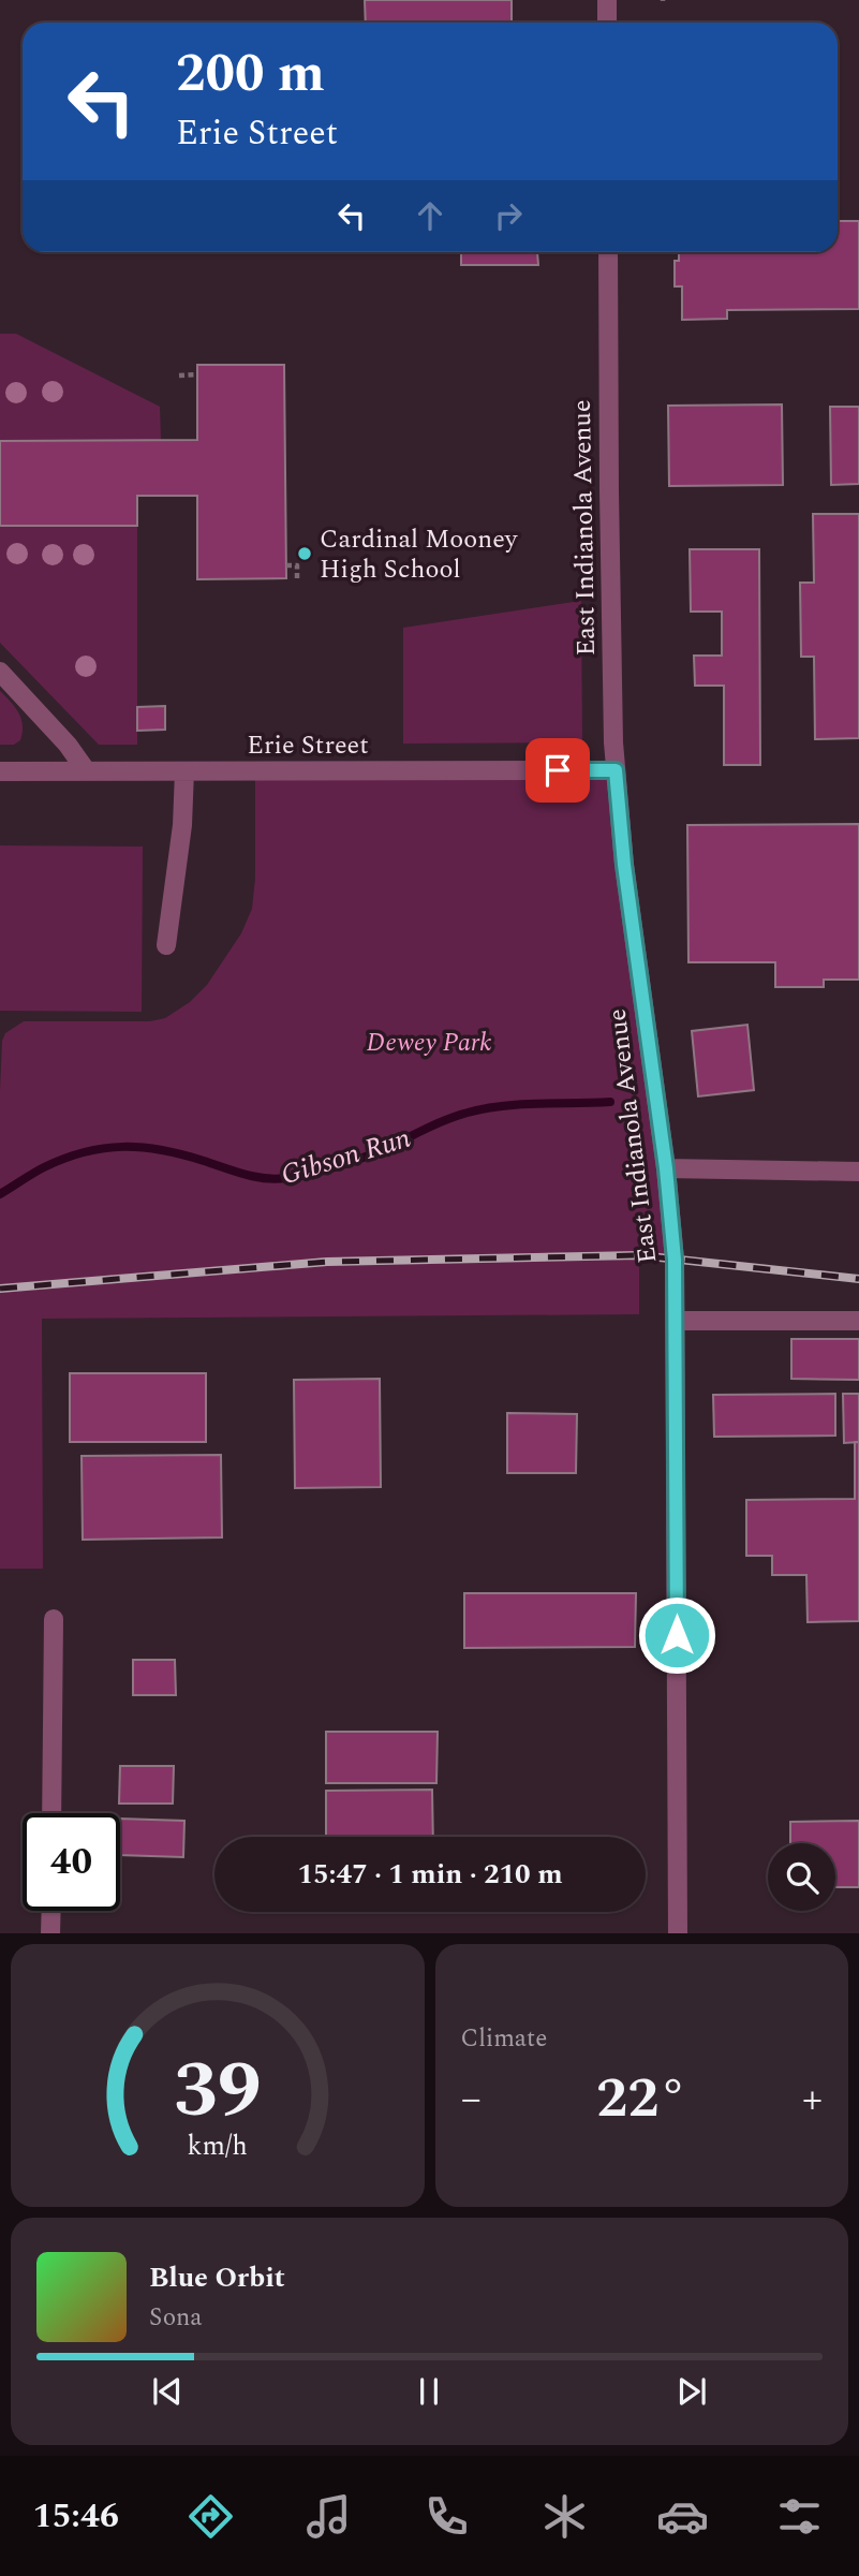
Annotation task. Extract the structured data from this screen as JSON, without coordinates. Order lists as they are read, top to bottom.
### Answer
{
  "streets": {
    "street": ["East Indianola Avenue", "Erie Street"]
  },
  "crossings": [
    ["East Indianola Avenue", "Erie Street"]
  ],
  "water": ["Gibson Run"],
  "parks": ["Dewey Park"],
  "places": ["Cardinal Mooney High School"],
  "page": {
    "turn": ["200 m", "Erie Street"],
    "limit": "40",
    "trip": "15:47 · 1 min · 210 m",
    "tile": "Climate",
    "heat": ["−", "22°", "+"],
    "song": ["Blue Orbit", "Sona"],
    "tabs": "15:46",
    "gauge": ["39", "km/h"]
  }
}
